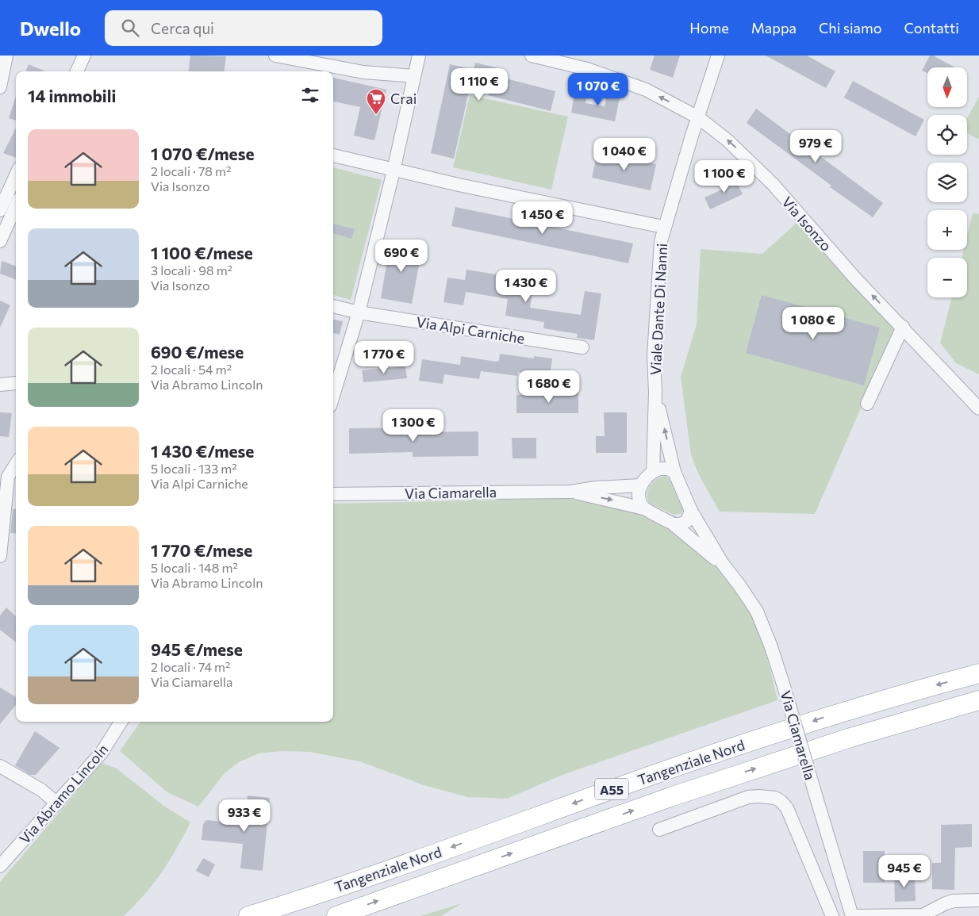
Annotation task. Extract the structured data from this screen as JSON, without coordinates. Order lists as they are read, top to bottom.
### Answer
{
  "streets": {
    "highway": ["Tangenziale Nord", "A55"],
    "street": [
      "Via Isonzo",
      "Viale Dante Di Nanni",
      "Via Alpi Carniche",
      "Via Ciamarella",
      "Via Abramo Lincoln"
    ]
  },
  "crossings": [
    ["Via Isonzo", "Viale Dante Di Nanni"],
    ["Viale Dante Di Nanni", "Via Ciamarella"]
  ],
  "one_way": ["Via Isonzo"],
  "places": {
    "supermarket": ["Crai"]
  },
  "north": "bottom",
  "page": {
    "header": "Dwello",
    "search": "Cerca qui",
    "nav": [
      "Home",
      "Mappa",
      "Chi siamo",
      "Contatti"
    ],
    "map_buttons": ["+", "−"],
    "price": [
      "1 110 €",
      "1 070 €",
      "979 €",
      "1 040 €",
      "1 100 €",
      "1 450 €",
      "690 €",
      "1 430 €",
      "1 080 €",
      "1 770 €",
      "1 680 €",
      "1 300 €",
      "933 €",
      "945 €"
    ],
    "heading": "14 immobili",
    "list": [
      {
        "name": "1 070 €/mese",
        "note": "2 locali · 78 m² · Via Isonzo"
      },
      {
        "name": "1 100 €/mese",
        "note": "3 locali · 98 m² · Via Isonzo"
      },
      {
        "name": "690 €/mese",
        "note": "2 locali · 54 m² · Via Abramo Lincoln"
      },
      {
        "name": "1 430 €/mese",
        "note": "5 locali · 133 m² · Via Alpi Carniche"
      },
      {
        "name": "1 770 €/mese",
        "note": "5 locali · 148 m² · Via Abramo Lincoln"
      },
      {
        "name": "945 €/mese",
        "note": "2 locali · 74 m² · Via Ciamarella"
      }
    ]
  }
}
